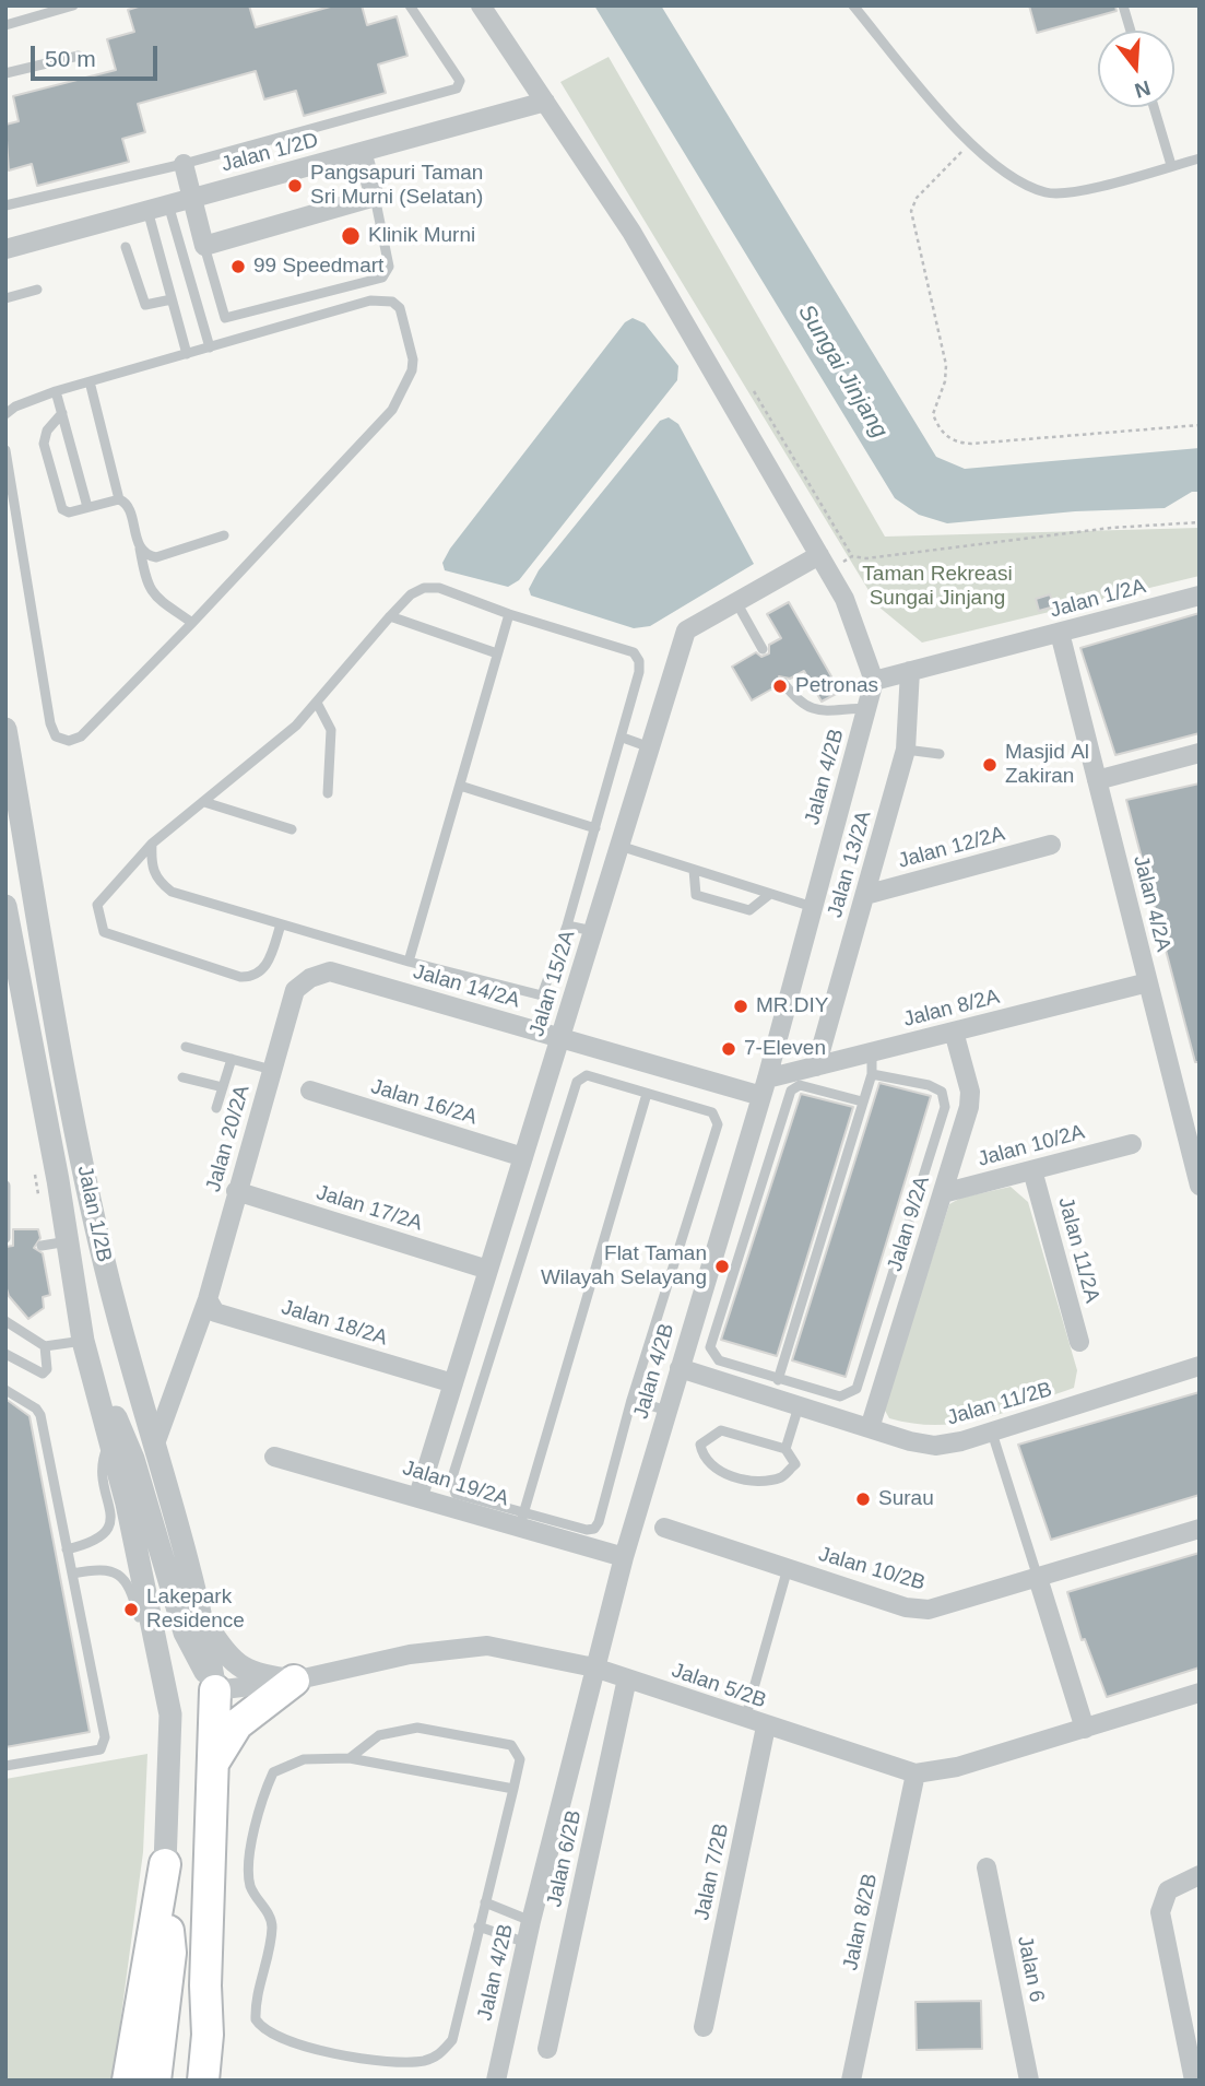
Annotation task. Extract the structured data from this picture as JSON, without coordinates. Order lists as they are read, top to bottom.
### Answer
{
  "streets": {
    "street": [
      "Jalan 1/2D",
      "Jalan 1/2A",
      "Jalan 4/2B",
      "Jalan 12/2A",
      "Jalan 13/2A",
      "Jalan 4/2A",
      "Jalan 15/2A",
      "Jalan 14/2A",
      "Jalan 8/2A",
      "Jalan 16/2A",
      "Jalan 20/2A",
      "Jalan 10/2A",
      "Jalan 17/2A",
      "Jalan 1/2B",
      "Jalan 9/2A",
      "Jalan 11/2A",
      "Jalan 18/2A",
      "Jalan 11/2B",
      "Jalan 19/2A",
      "Jalan 10/2B",
      "Jalan 5/2B",
      "Jalan 6/2B",
      "Jalan 7/2B",
      "Jalan 8/2B",
      "Jalan 6"
    ]
  },
  "crossings": [
    ["Jalan 1/2A", "Jalan 4/2B"],
    ["Jalan 1/2A", "Jalan 13/2A"],
    ["Jalan 1/2A", "Jalan 4/2A"],
    ["Jalan 4/2B", "Jalan 14/2A"],
    ["Jalan 4/2B", "Jalan 8/2A"],
    ["Jalan 4/2B", "Jalan 11/2B"],
    ["Jalan 4/2B", "Jalan 19/2A"],
    ["Jalan 4/2B", "Jalan 5/2B"],
    ["Jalan 12/2A", "Jalan 13/2A"],
    ["Jalan 13/2A", "Jalan 8/2A"],
    ["Jalan 4/2A", "Jalan 8/2A"],
    ["Jalan 15/2A", "Jalan 14/2A"],
    ["Jalan 15/2A", "Jalan 16/2A"],
    ["Jalan 15/2A", "Jalan 17/2A"],
    ["Jalan 15/2A", "Jalan 18/2A"],
    ["Jalan 15/2A", "Jalan 19/2A"],
    ["Jalan 14/2A", "Jalan 8/2A"],
    ["Jalan 14/2A", "Jalan 20/2A"],
    ["Jalan 8/2A", "Jalan 9/2A"],
    ["Jalan 20/2A", "Jalan 17/2A"],
    ["Jalan 20/2A", "Jalan 1/2B"],
    ["Jalan 20/2A", "Jalan 18/2A"],
    ["Jalan 10/2A", "Jalan 9/2A"],
    ["Jalan 10/2A", "Jalan 11/2A"],
    ["Jalan 1/2B", "Jalan 5/2B"],
    ["Jalan 9/2A", "Jalan 11/2B"],
    ["Jalan 5/2B", "Jalan 6/2B"],
    ["Jalan 5/2B", "Jalan 7/2B"],
    ["Jalan 5/2B", "Jalan 8/2B"]
  ],
  "water": ["Sungai Jinjang"],
  "parks": ["Taman Rekreasi Sungai Jinjang"],
  "places": [
    "Pangsapuri Taman Sri Murni (Selatan)",
    "Klinik Murni",
    "99 Speedmart",
    "Petronas",
    "Masjid Al Zakiran",
    "MR.DIY",
    "7-Eleven",
    "Flat Taman Wilayah Selayang",
    "Surau",
    "Lakepark Residence"
  ],
  "scale_bar": "50 m",
  "north": "bottom"
}
